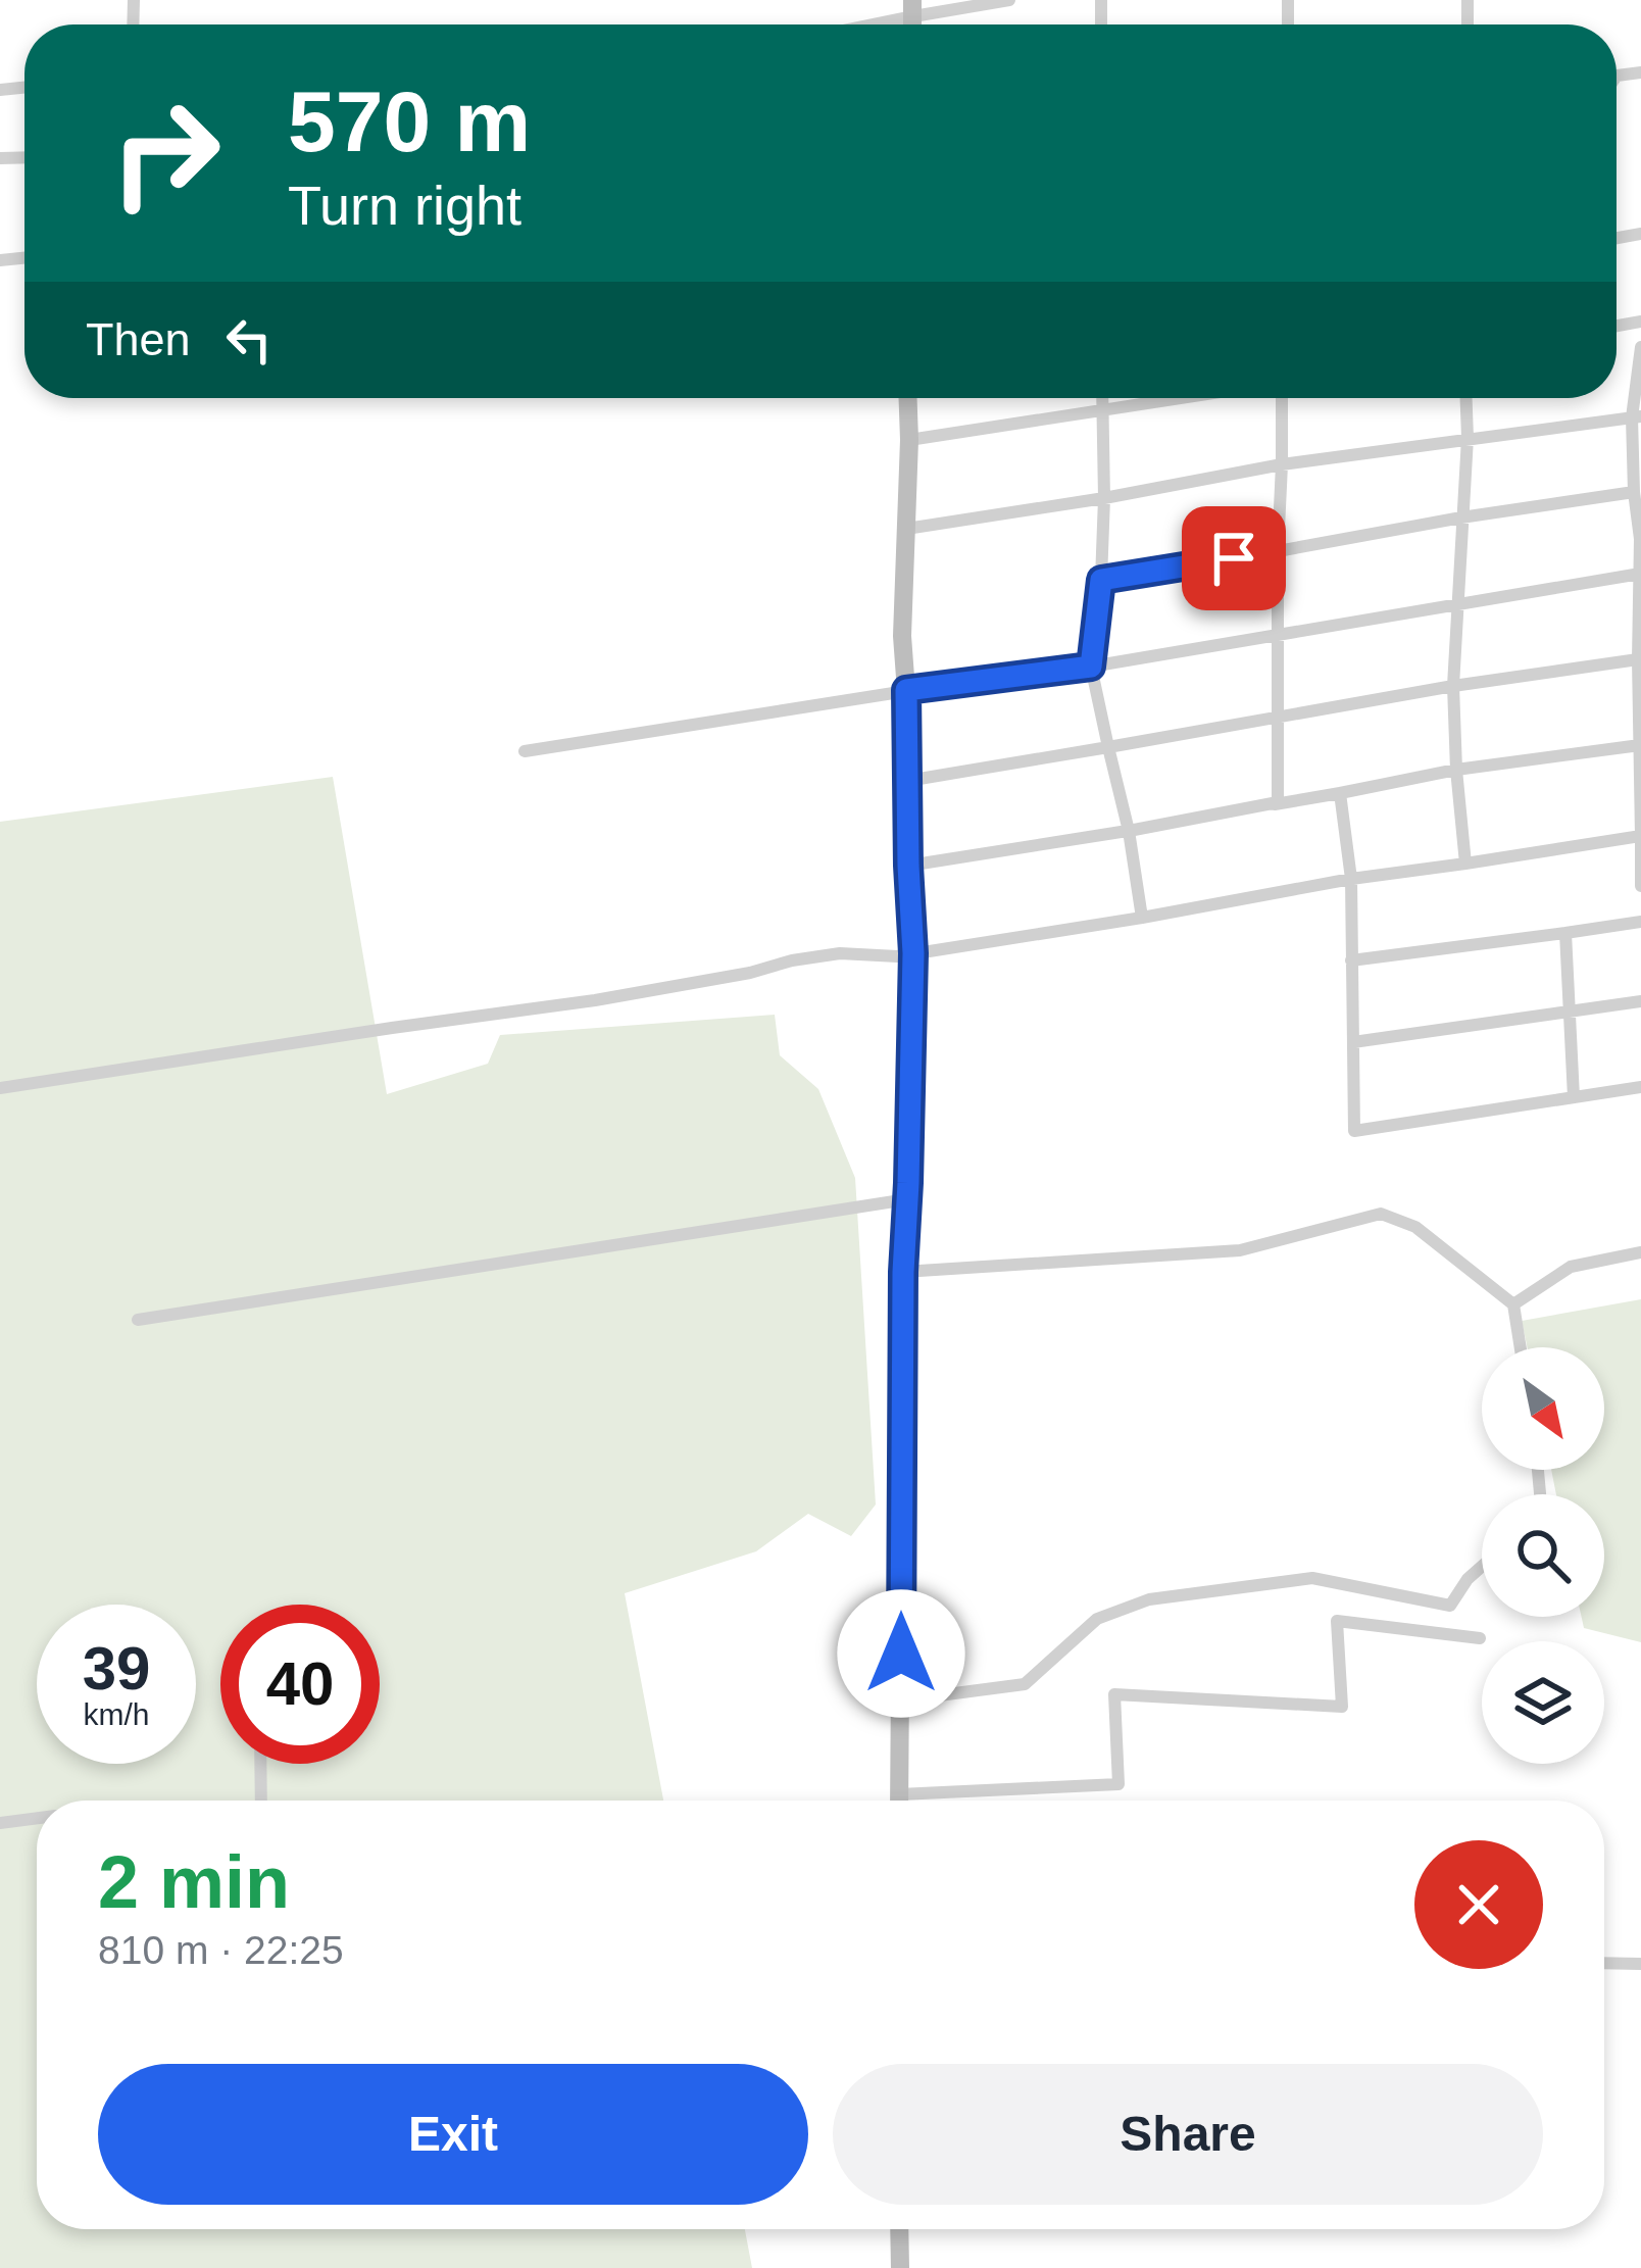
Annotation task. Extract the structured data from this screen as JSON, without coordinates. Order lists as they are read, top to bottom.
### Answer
{
  "north": "bottom right",
  "page": {
    "turn": ["570 m", "Turn right"],
    "then": "Then",
    "speed": "39 km/h",
    "limit": "40",
    "heading": ["2 min", "810 m · 22:25"],
    "buttons": ["Exit", "Share"]
  }
}
